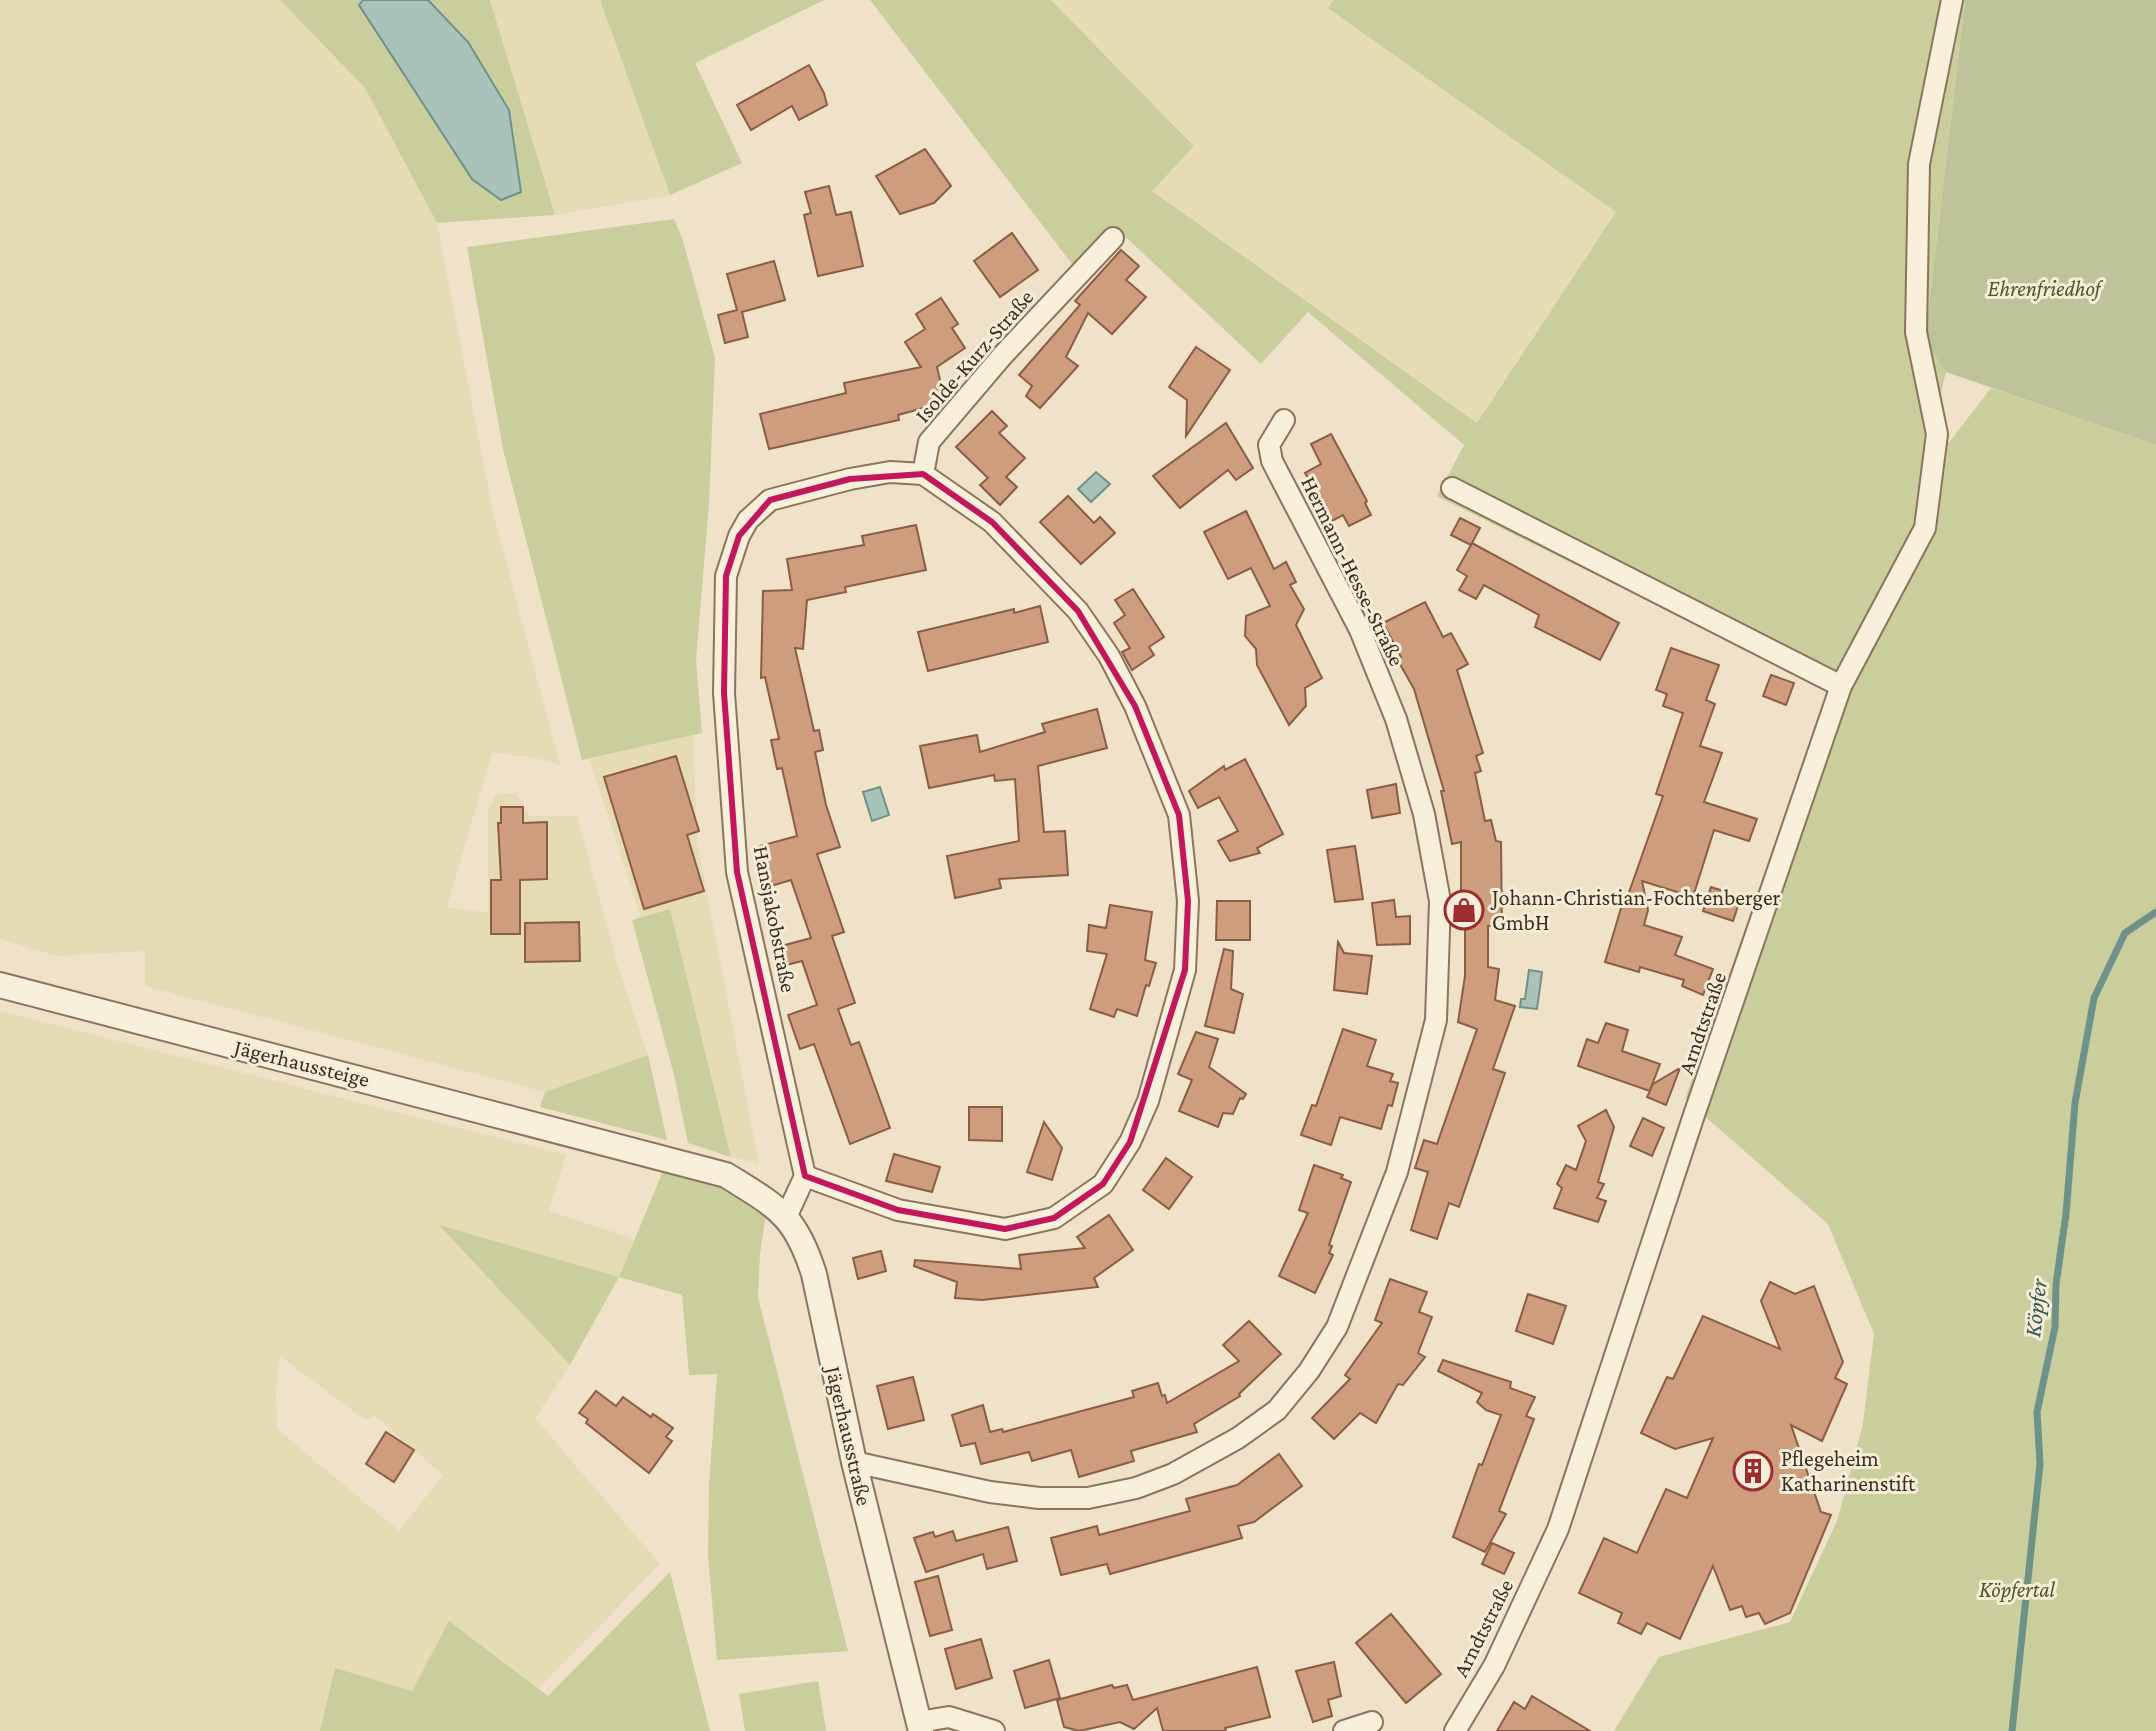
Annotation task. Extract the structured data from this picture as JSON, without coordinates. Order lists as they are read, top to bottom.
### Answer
{
  "streets": {
    "street": [
      "Isolde-Kurz-Straße",
      "Hermann-Hesse-Straße",
      "Hansjakobstraße",
      "Arndtstraße",
      "Jägerhaussteige",
      "Jägerhausstraße"
    ]
  },
  "crossings": [
    ["Isolde-Kurz-Straße", "Hansjakobstraße"],
    ["Hermann-Hesse-Straße", "Jägerhausstraße"],
    ["Jägerhaussteige", "Jägerhausstraße"]
  ],
  "water": ["Köpfer"],
  "parks": ["Ehrenfriedhof", "Köpfertal"],
  "places": {
    "shop": ["Johann-Christian-Fochtenberger GmbH"],
    "building": ["Pflegeheim Katharinenstift"]
  }
}
